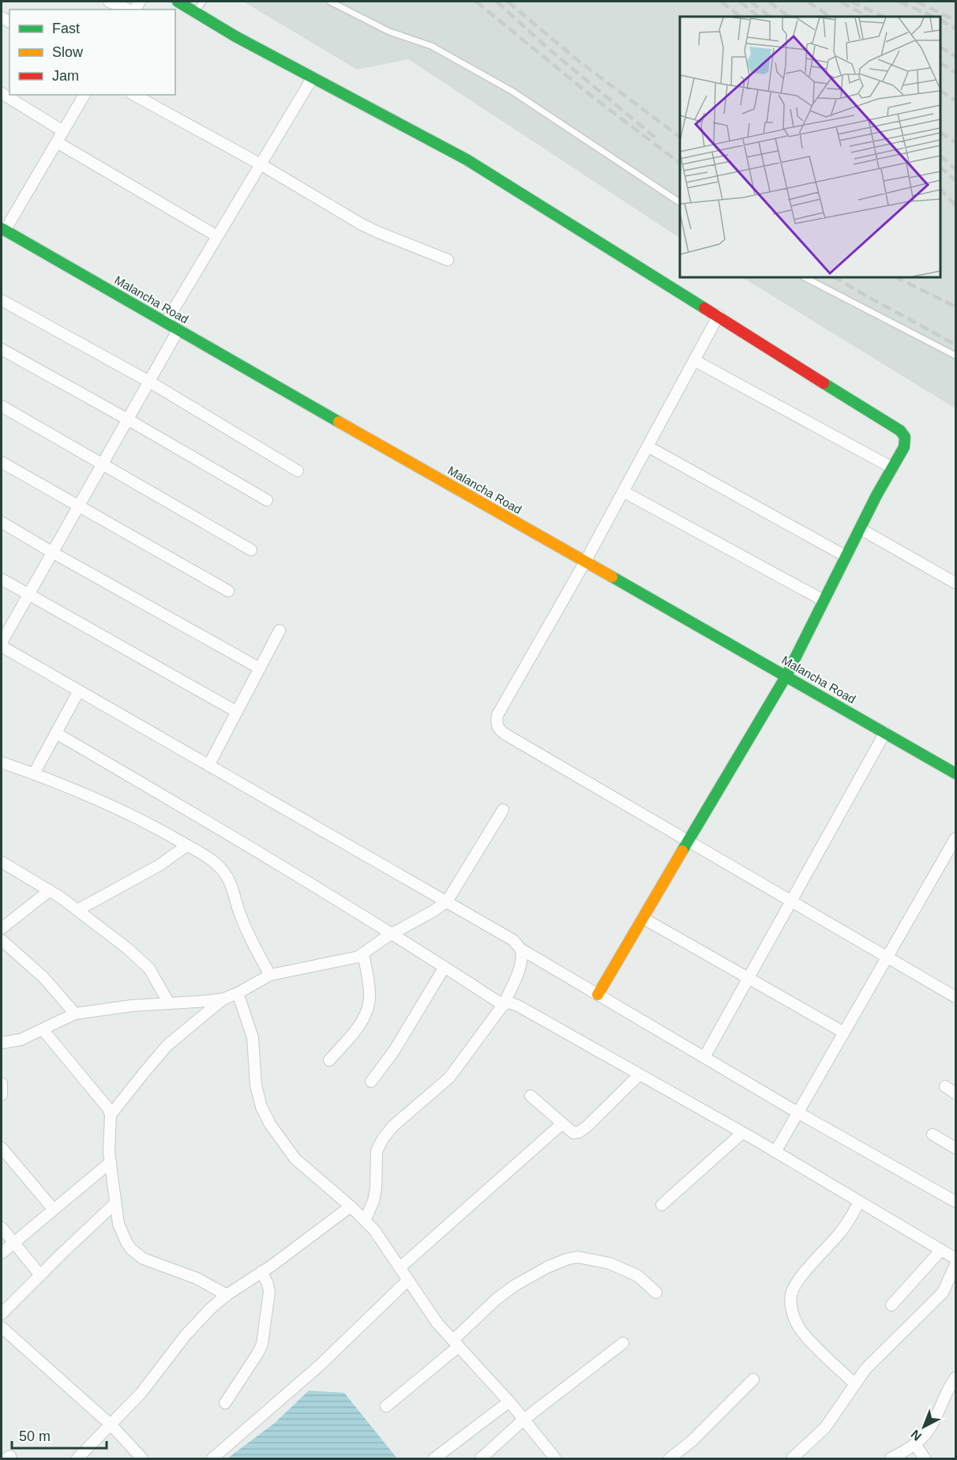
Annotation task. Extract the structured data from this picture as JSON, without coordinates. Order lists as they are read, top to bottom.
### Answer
{
  "streets": {
    "street": ["Malancha Road"]
  },
  "legend": ["Fast", "Slow", "Jam"],
  "scale_bar": "50 m",
  "north": "bottom left"
}
